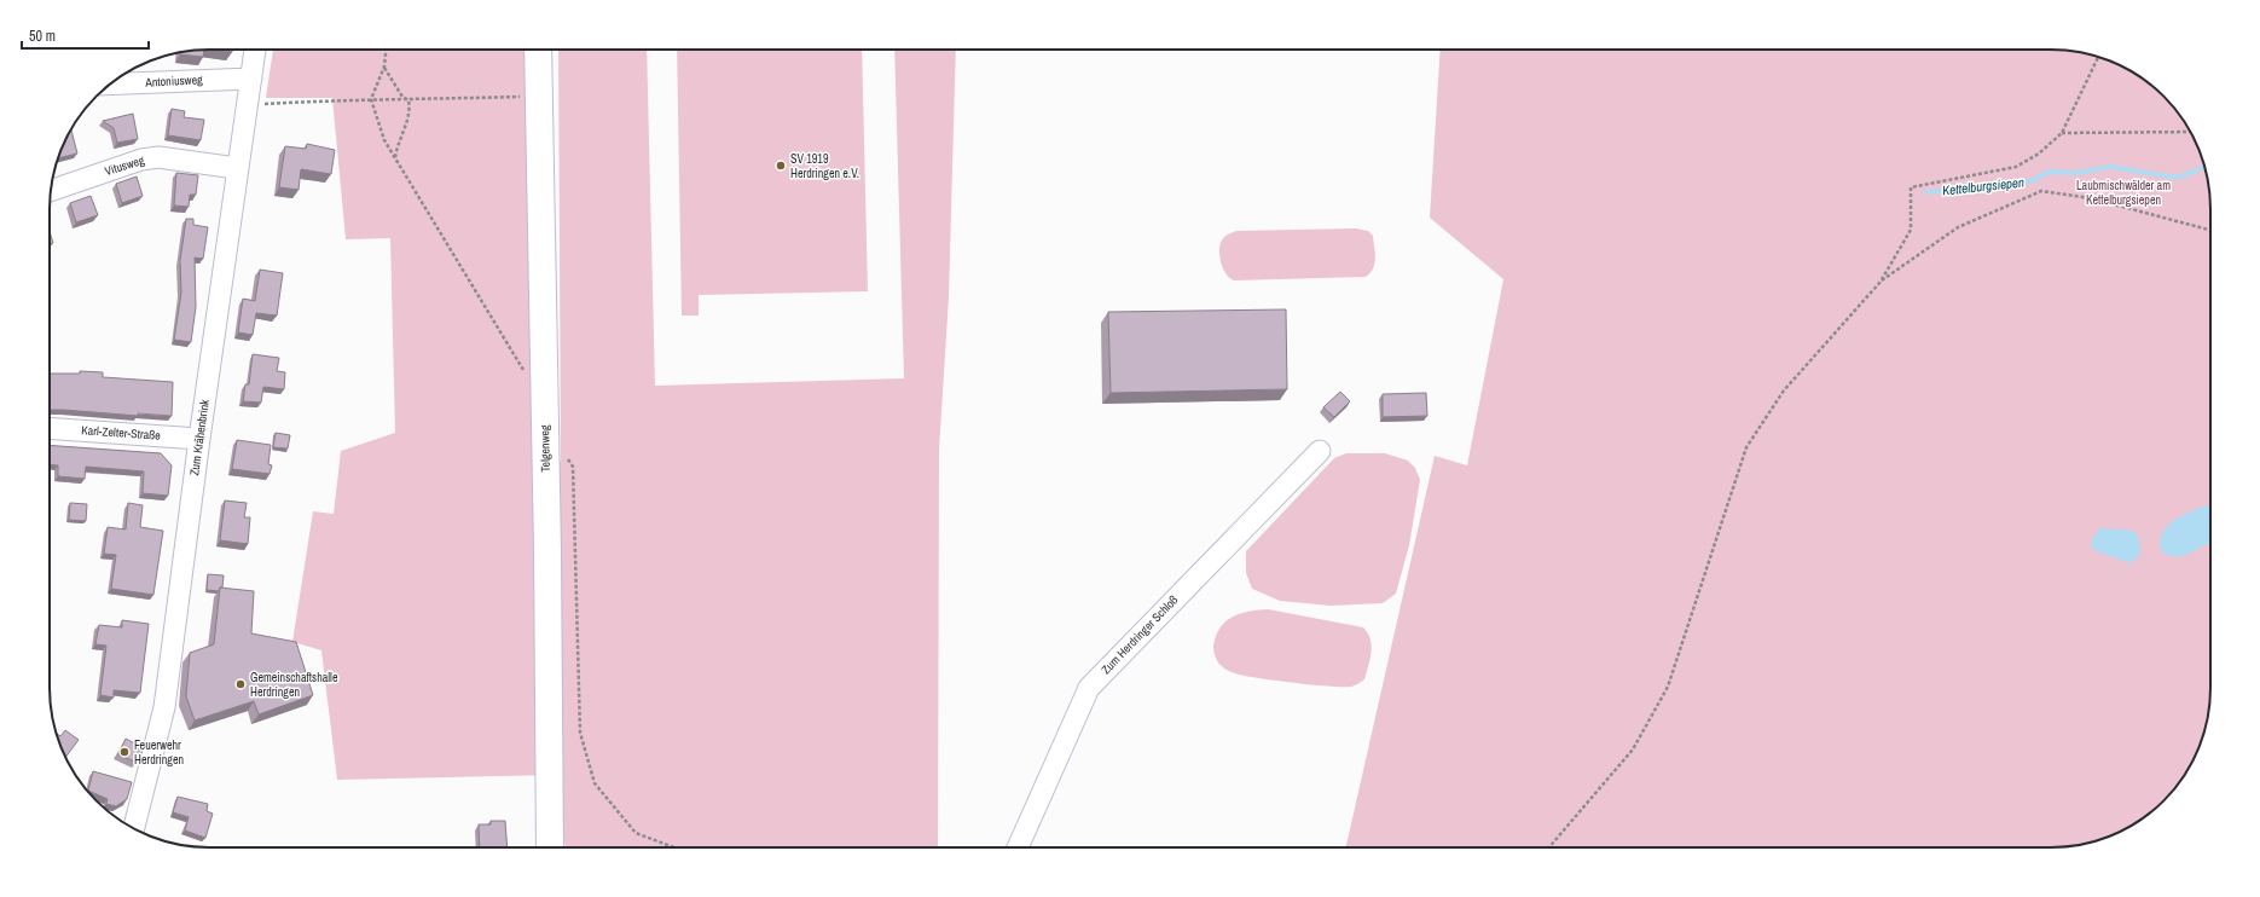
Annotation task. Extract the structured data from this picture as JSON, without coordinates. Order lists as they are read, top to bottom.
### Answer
{
  "streets": {
    "main road": ["Telgenweg"],
    "street": [
      "Antoniusweg",
      "Vitusweg",
      "Karl-Zelter-Straße",
      "Zum Krähenbrink",
      "Zum Herdringer Schloß"
    ]
  },
  "crossings": [
    ["Antoniusweg", "Zum Krähenbrink"],
    ["Vitusweg", "Zum Krähenbrink"],
    ["Karl-Zelter-Straße", "Zum Krähenbrink"]
  ],
  "water": ["Kettelburgsiepen"],
  "parks": ["Laubmischwälder am Kettelburgsiepen"],
  "places": ["SV 1919 Herdringen e.V.", "Gemeinschaftshalle Herdringen", "Feuerwehr Herdringen"],
  "scale_bar": "50 m"
}
